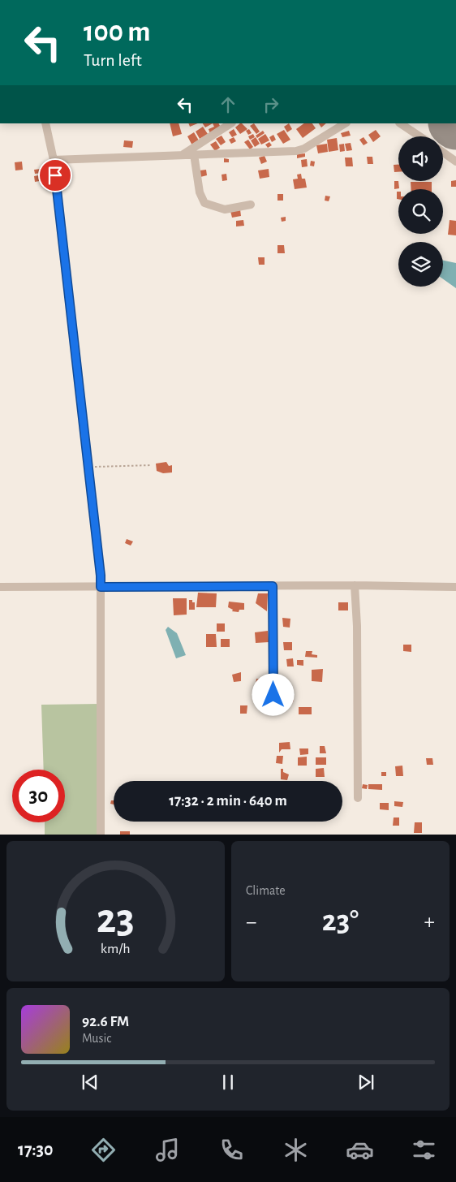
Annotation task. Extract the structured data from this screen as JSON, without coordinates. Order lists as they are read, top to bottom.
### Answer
{
  "page": {
    "turn": ["100 m", "Turn left"],
    "limit": "30",
    "trip": "17:32 · 2 min · 640 m",
    "tile": "Climate",
    "heat": ["−", "23°", "+"],
    "song": ["92.6 FM", "Music"],
    "tabs": "17:30",
    "gauge": ["23", "km/h"]
  }
}
